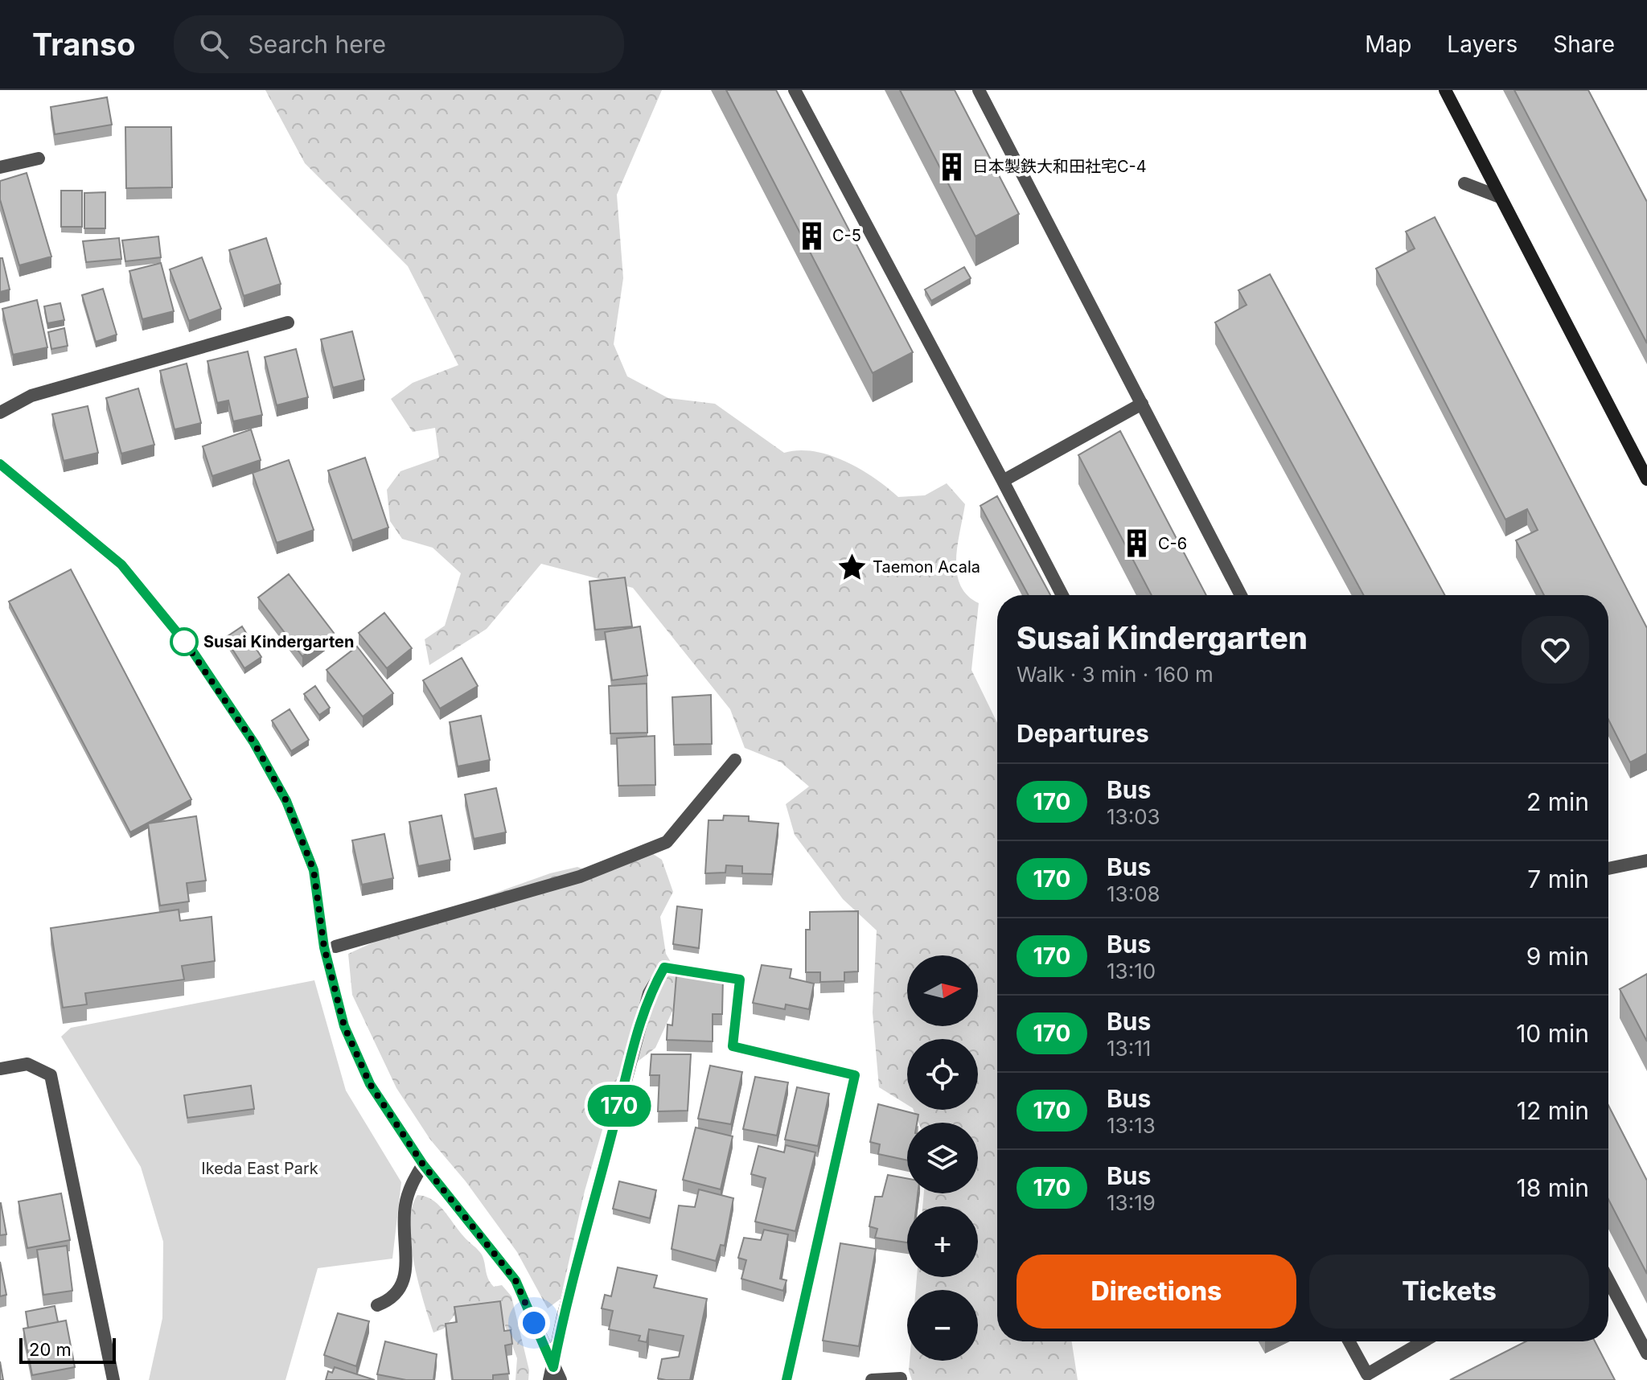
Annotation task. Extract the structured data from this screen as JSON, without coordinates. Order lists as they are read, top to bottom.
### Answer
{
  "parks": ["Ikeda East Park"],
  "places": {
    "building": ["日本製鉄大和田社宅C-4", "C-5", "C-6"],
    "place": ["Taemon Acala"],
    "other": ["Susai Kindergarten"]
  },
  "lines": ["bus line 170"],
  "scale_bar": "20 m",
  "north": "right",
  "page": {
    "header": "Transo",
    "search": "Search here",
    "nav": ["Map", "Layers", "Share"],
    "on_map": "170",
    "heading": [
      ["Susai Kindergarten", "Walk · 3 min · 160 m"],
      "Departures"
    ],
    "list": [
      {
        "mark": "170",
        "name": "Bus",
        "note": "13:03",
        "value": "2 min"
      },
      {
        "mark": "170",
        "name": "Bus",
        "note": "13:08",
        "value": "7 min"
      },
      {
        "mark": "170",
        "name": "Bus",
        "note": "13:10",
        "value": "9 min"
      },
      {
        "mark": "170",
        "name": "Bus",
        "note": "13:11",
        "value": "10 min"
      },
      {
        "mark": "170",
        "name": "Bus",
        "note": "13:13",
        "value": "12 min"
      },
      {
        "mark": "170",
        "name": "Bus",
        "note": "13:19",
        "value": "18 min"
      }
    ],
    "map_buttons": ["+", "−"],
    "buttons": ["Directions", "Tickets"],
    "scale": "20 m"
  }
}
